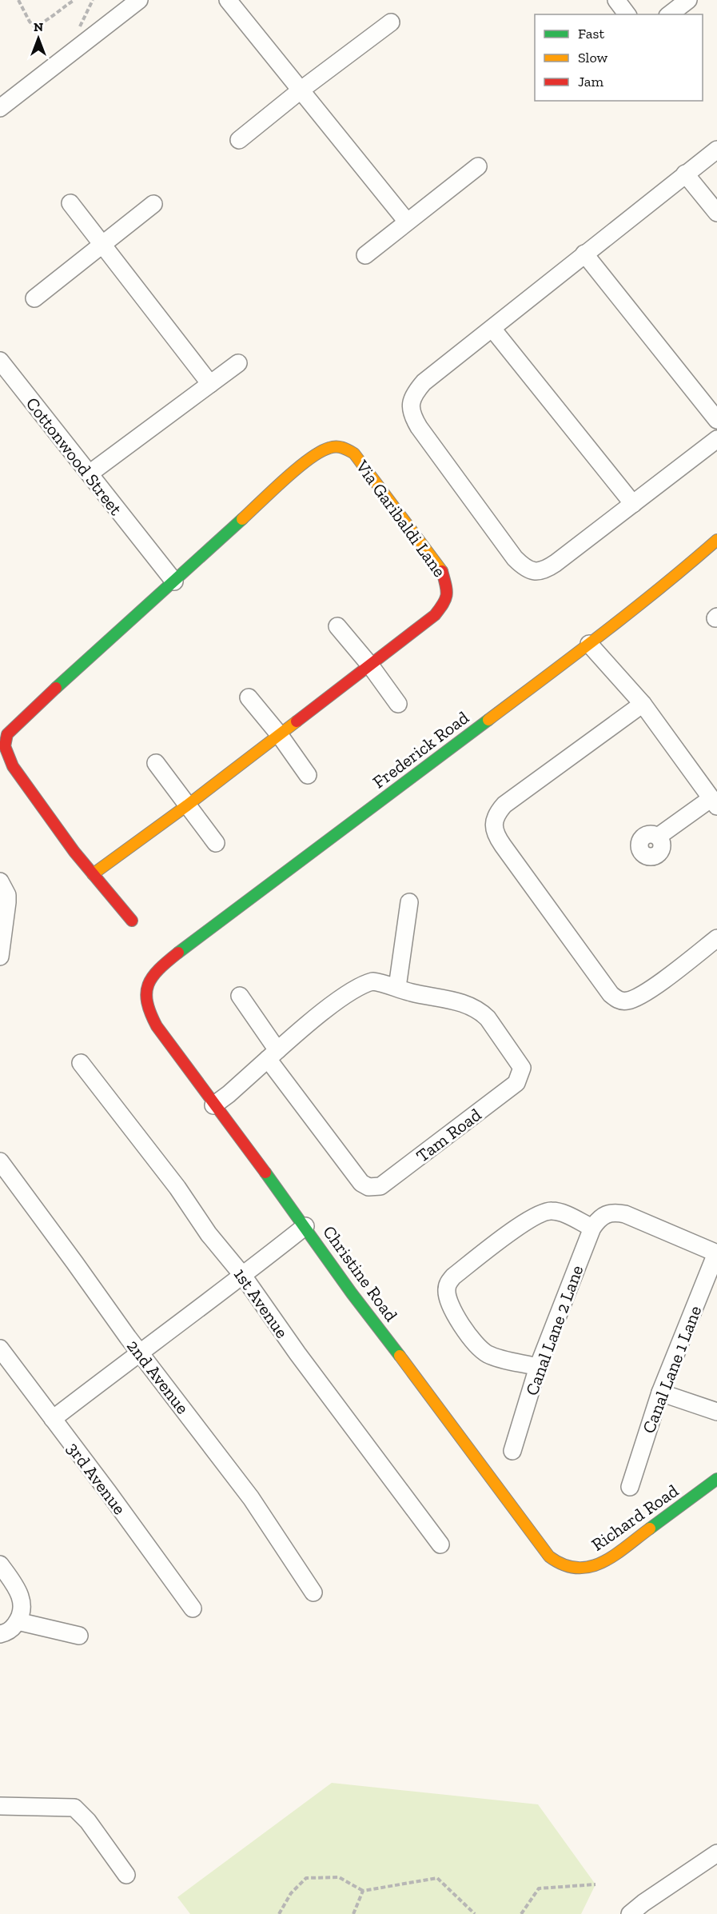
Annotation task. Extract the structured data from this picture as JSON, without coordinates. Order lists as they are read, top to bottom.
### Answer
{
  "streets": {
    "street": [
      "Cottonwood Street",
      "Via Garibaldi Lane",
      "Frederick Road",
      "Tam Road",
      "Christine Road",
      "1st Avenue",
      "Canal Lane 2 Lane",
      "Canal Lane 1 Lane",
      "2nd Avenue",
      "3rd Avenue",
      "Richard Road"
    ]
  },
  "crossings": [
    ["Cottonwood Street", "Via Garibaldi Lane"],
    ["Frederick Road", "Christine Road"],
    ["Tam Road", "Christine Road"],
    ["Christine Road", "Richard Road"],
    ["Canal Lane 2 Lane", "Canal Lane 1 Lane"]
  ],
  "legend": ["Fast", "Slow", "Jam"],
  "north": "top"
}
